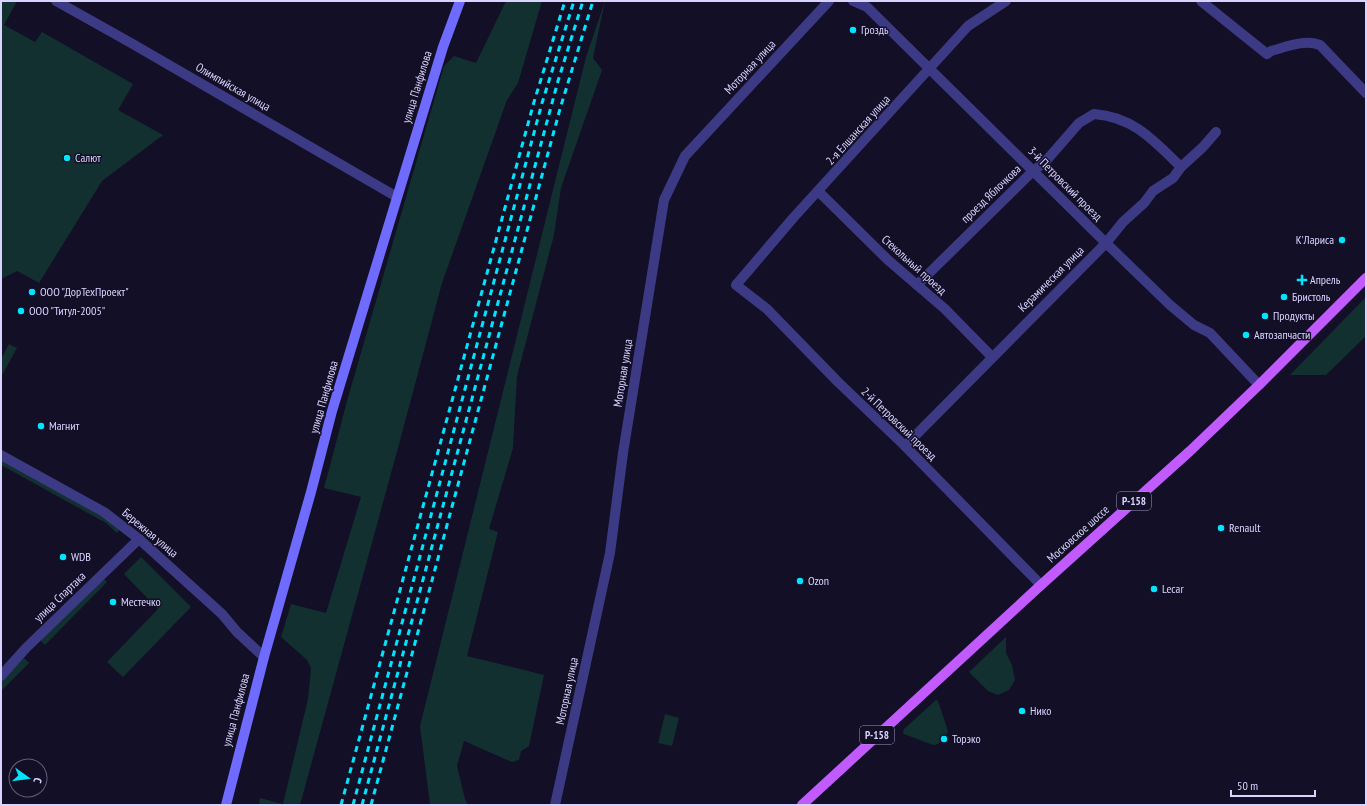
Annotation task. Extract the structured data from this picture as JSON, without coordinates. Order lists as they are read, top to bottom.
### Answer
{
  "streets": {
    "main road": ["улица Панфилова", "Р-158", "Московское шоссе"],
    "street": [
      "Моторная улица",
      "Олимпийская улица",
      "2-я Елшанская улица",
      "3-й Петровский проезд",
      "проезд Яблочкова",
      "Стекольный проезд",
      "Керамическая улица",
      "2-й Петровский проезд",
      "Бережная улица",
      "улица Спартака"
    ]
  },
  "crossings": [
    ["Олимпийская улица", "улица Панфилова"],
    ["улица Панфилова", "Бережная улица"],
    ["2-я Елшанская улица", "3-й Петровский проезд"],
    ["2-я Елшанская улица", "Стекольный проезд"],
    ["2-я Елшанская улица", "2-й Петровский проезд"],
    ["3-й Петровский проезд", "проезд Яблочкова"],
    ["3-й Петровский проезд", "Керамическая улица"],
    ["3-й Петровский проезд", "Московское шоссе"],
    ["проезд Яблочкова", "Стекольный проезд"],
    ["проезд Яблочкова", "Керамическая улица"],
    ["Стекольный проезд", "Керамическая улица"],
    ["Керамическая улица", "2-й Петровский проезд"],
    ["2-й Петровский проезд", "Московское шоссе"],
    ["Бережная улица", "улица Спартака"]
  ],
  "places": {
    "other": [
      "Гроздь",
      "Салют",
      "К'Лариса",
      "ООО \"ДорТехПроект\"",
      "Бристоль",
      "ООО \"Титул-2005\"",
      "Продукты",
      "Автозапчасти",
      "Магнит",
      "Renault",
      "WDB",
      "Ozon",
      "Lecar",
      "Местечко",
      "Нико",
      "Торэко"
    ],
    "health": ["Апрель"]
  },
  "scale_bar": "50 m",
  "north": "right"
}
